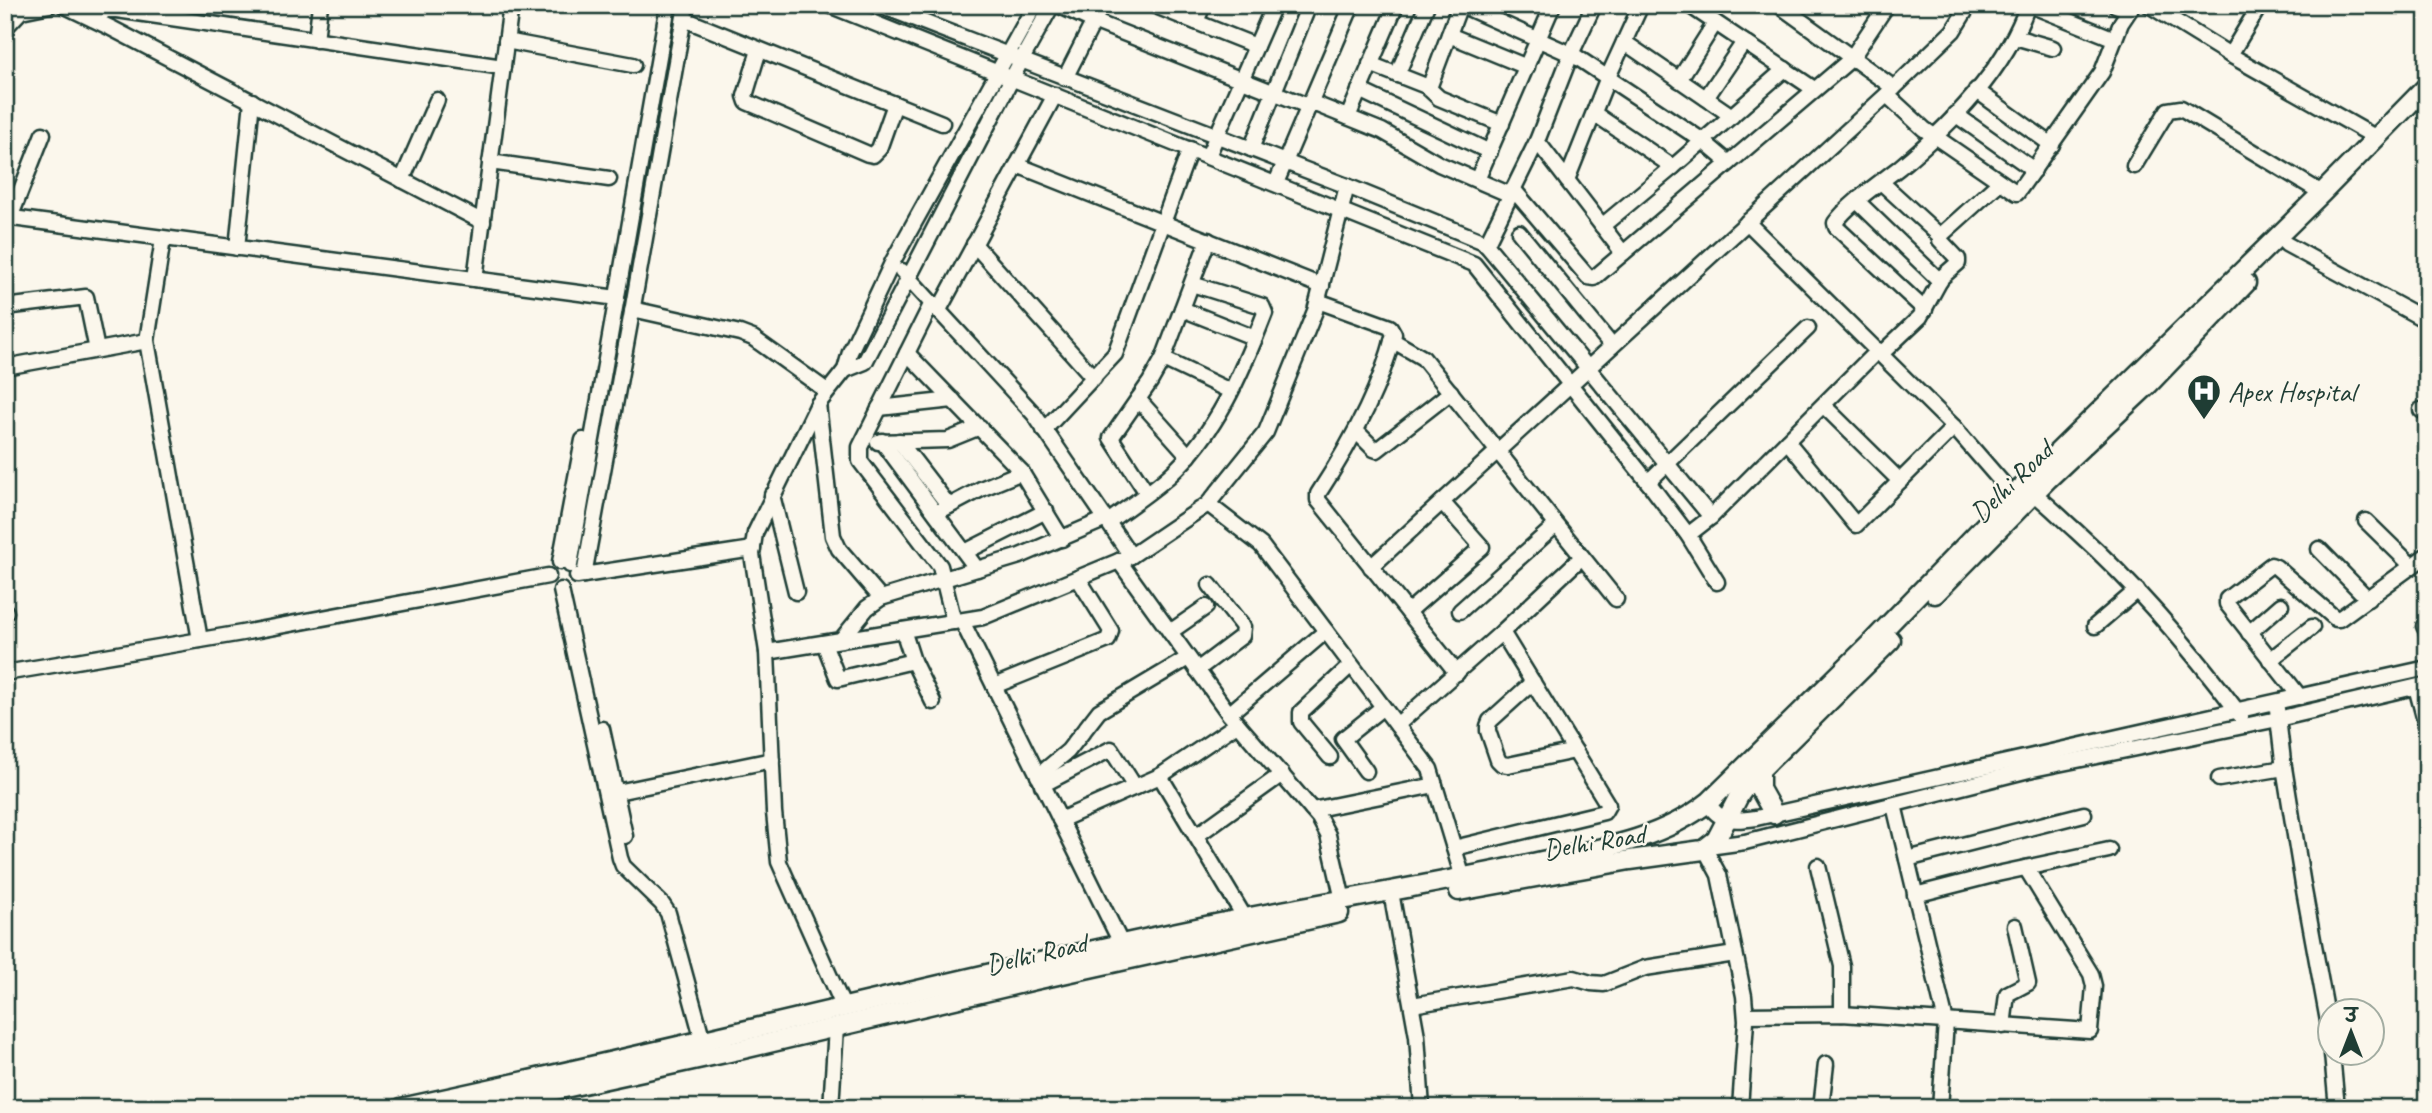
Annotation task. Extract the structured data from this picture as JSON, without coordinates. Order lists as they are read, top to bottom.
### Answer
{
  "streets": {
    "main road": ["Delhi Road"]
  },
  "places": {
    "hospital": ["Apex Hospital"]
  },
  "north": "top"
}
